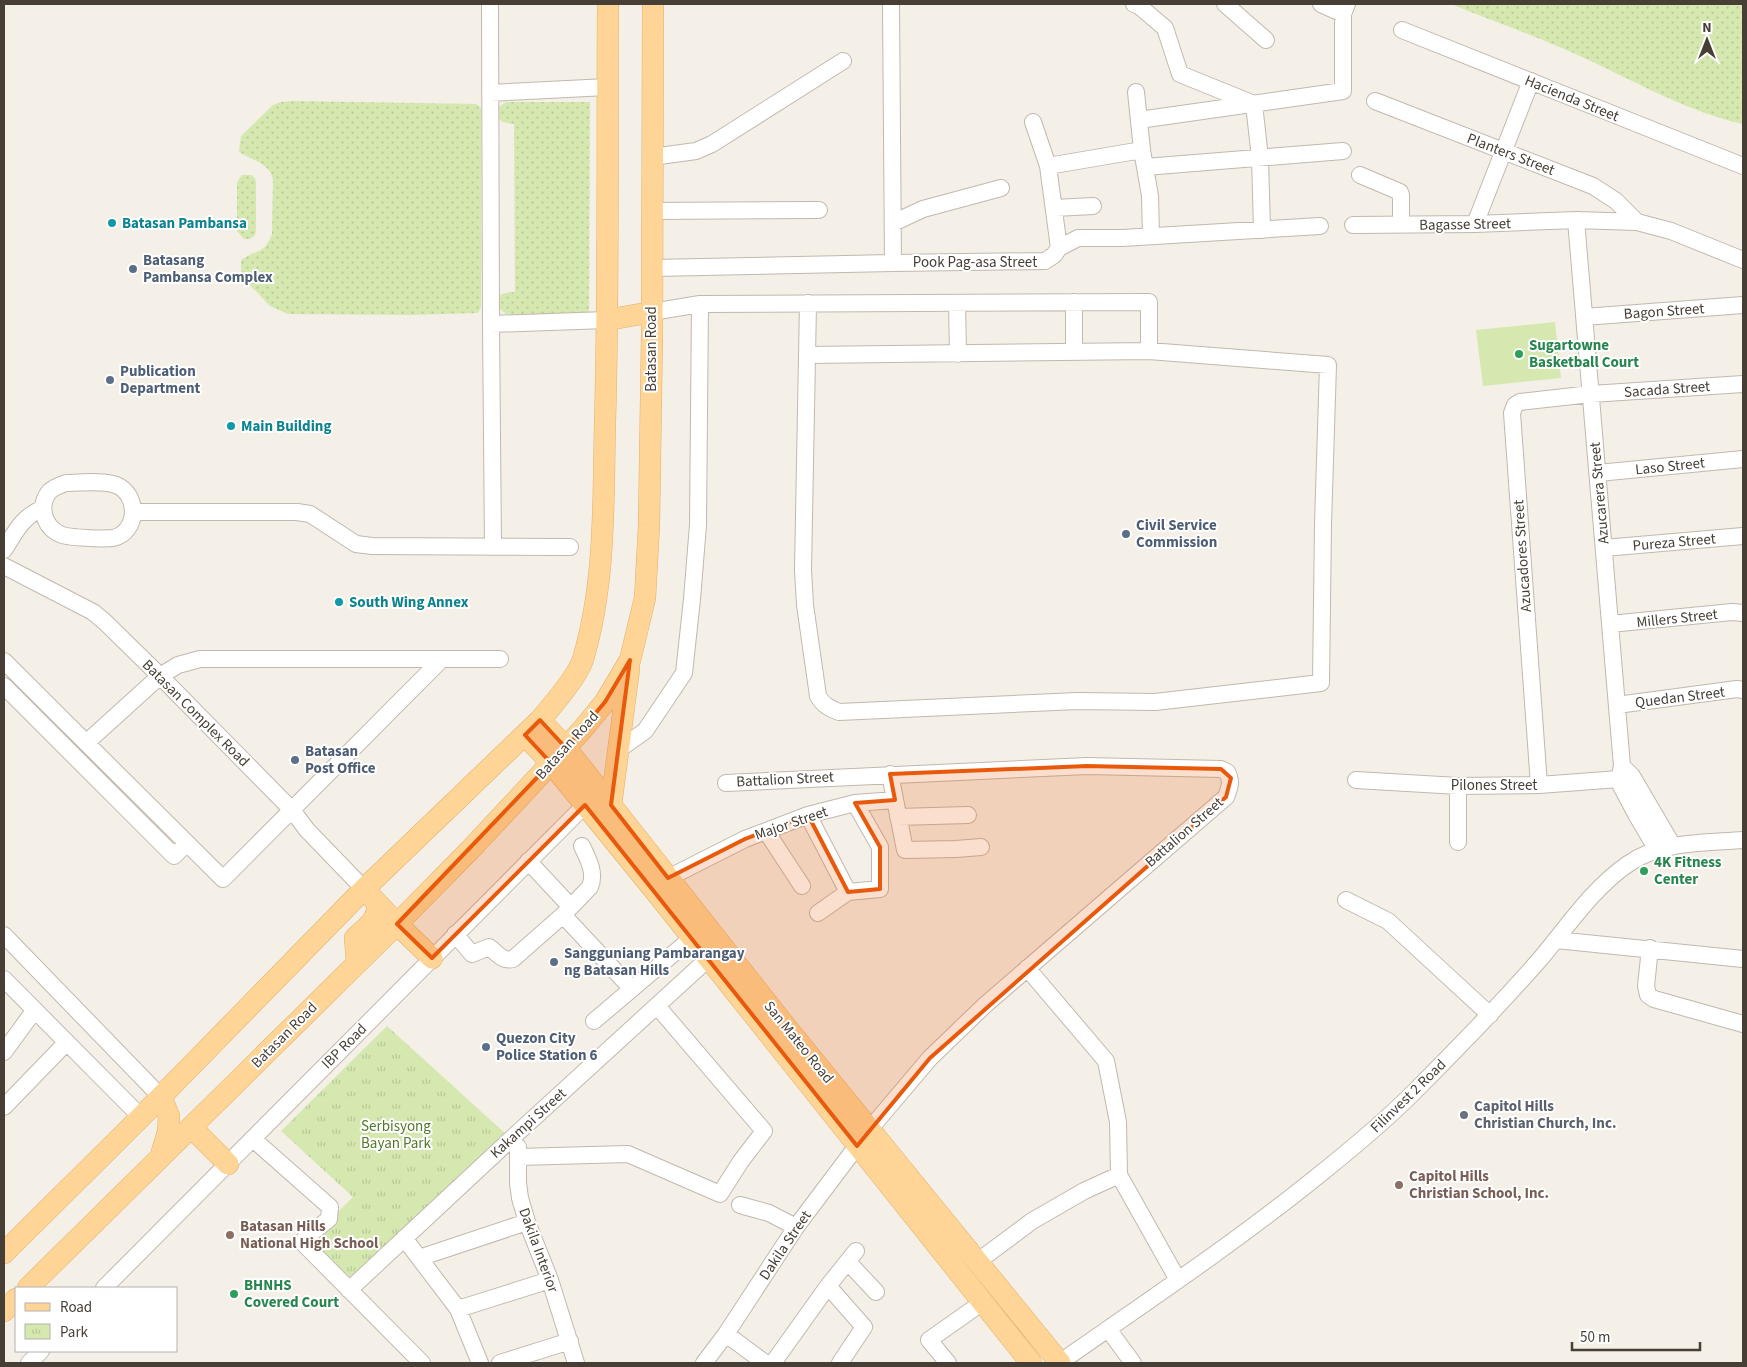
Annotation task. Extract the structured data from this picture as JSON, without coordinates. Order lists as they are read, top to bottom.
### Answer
{
  "streets": {
    "main road": ["Batasan Road", "San Mateo Road"],
    "street": [
      "Hacienda Street",
      "Planters Street",
      "Bagasse Street",
      "Pook Pag-asa Street",
      "Bagon Street",
      "Sacada Street",
      "Laso Street",
      "Azucarera Street",
      "Pureza Street",
      "Azucadores Street",
      "Millers Street",
      "Quedan Street",
      "Batasan Complex Road",
      "Battalion Street",
      "Pilones Street",
      "Major Street",
      "IBP Road",
      "Filinvest 2 Road",
      "Kakampi Street",
      "Dakila Street",
      "Dakila Interior"
    ]
  },
  "crossings": [
    ["Bagasse Street", "Azucarera Street"],
    ["Pook Pag-asa Street", "Batasan Road"],
    ["Bagon Street", "Azucarera Street"],
    ["Batasan Road", "San Mateo Road"],
    ["Sacada Street", "Azucarera Street"],
    ["Sacada Street", "Azucadores Street"],
    ["Laso Street", "Azucarera Street"],
    ["Azucarera Street", "Pureza Street"],
    ["Azucarera Street", "Azucadores Street"],
    ["Azucarera Street", "Millers Street"],
    ["Azucarera Street", "Quedan Street"],
    ["Azucarera Street", "Pilones Street"],
    ["Azucarera Street", "Filinvest 2 Road"],
    ["Azucadores Street", "Pilones Street"],
    ["Battalion Street", "San Mateo Road"],
    ["Battalion Street", "Dakila Street"],
    ["Major Street", "San Mateo Road"],
    ["San Mateo Road", "IBP Road"],
    ["San Mateo Road", "Filinvest 2 Road"],
    ["San Mateo Road", "Kakampi Street"],
    ["San Mateo Road", "Dakila Street"],
    ["Kakampi Street", "Dakila Interior"]
  ],
  "parks": ["Serbisyong Bayan Park"],
  "places": [
    "Batasan Pambansa",
    "Batasang Pambansa Complex",
    "Sugartowne Basketball Court",
    "Publication Department",
    "Main Building",
    "Civil Service Commission",
    "South Wing Annex",
    "Batasan Post Office",
    "4K Fitness Center",
    "Sangguniang Pambarangay ng Batasan Hills",
    "Quezon City Police Station 6",
    "Capitol Hills Christian Church, Inc.",
    "Capitol Hills Christian School, Inc.",
    "Batasan Hills National High School",
    "BHNHS Covered Court"
  ],
  "legend": ["Road", "Park"],
  "scale_bar": "50 m",
  "north": "top"
}
